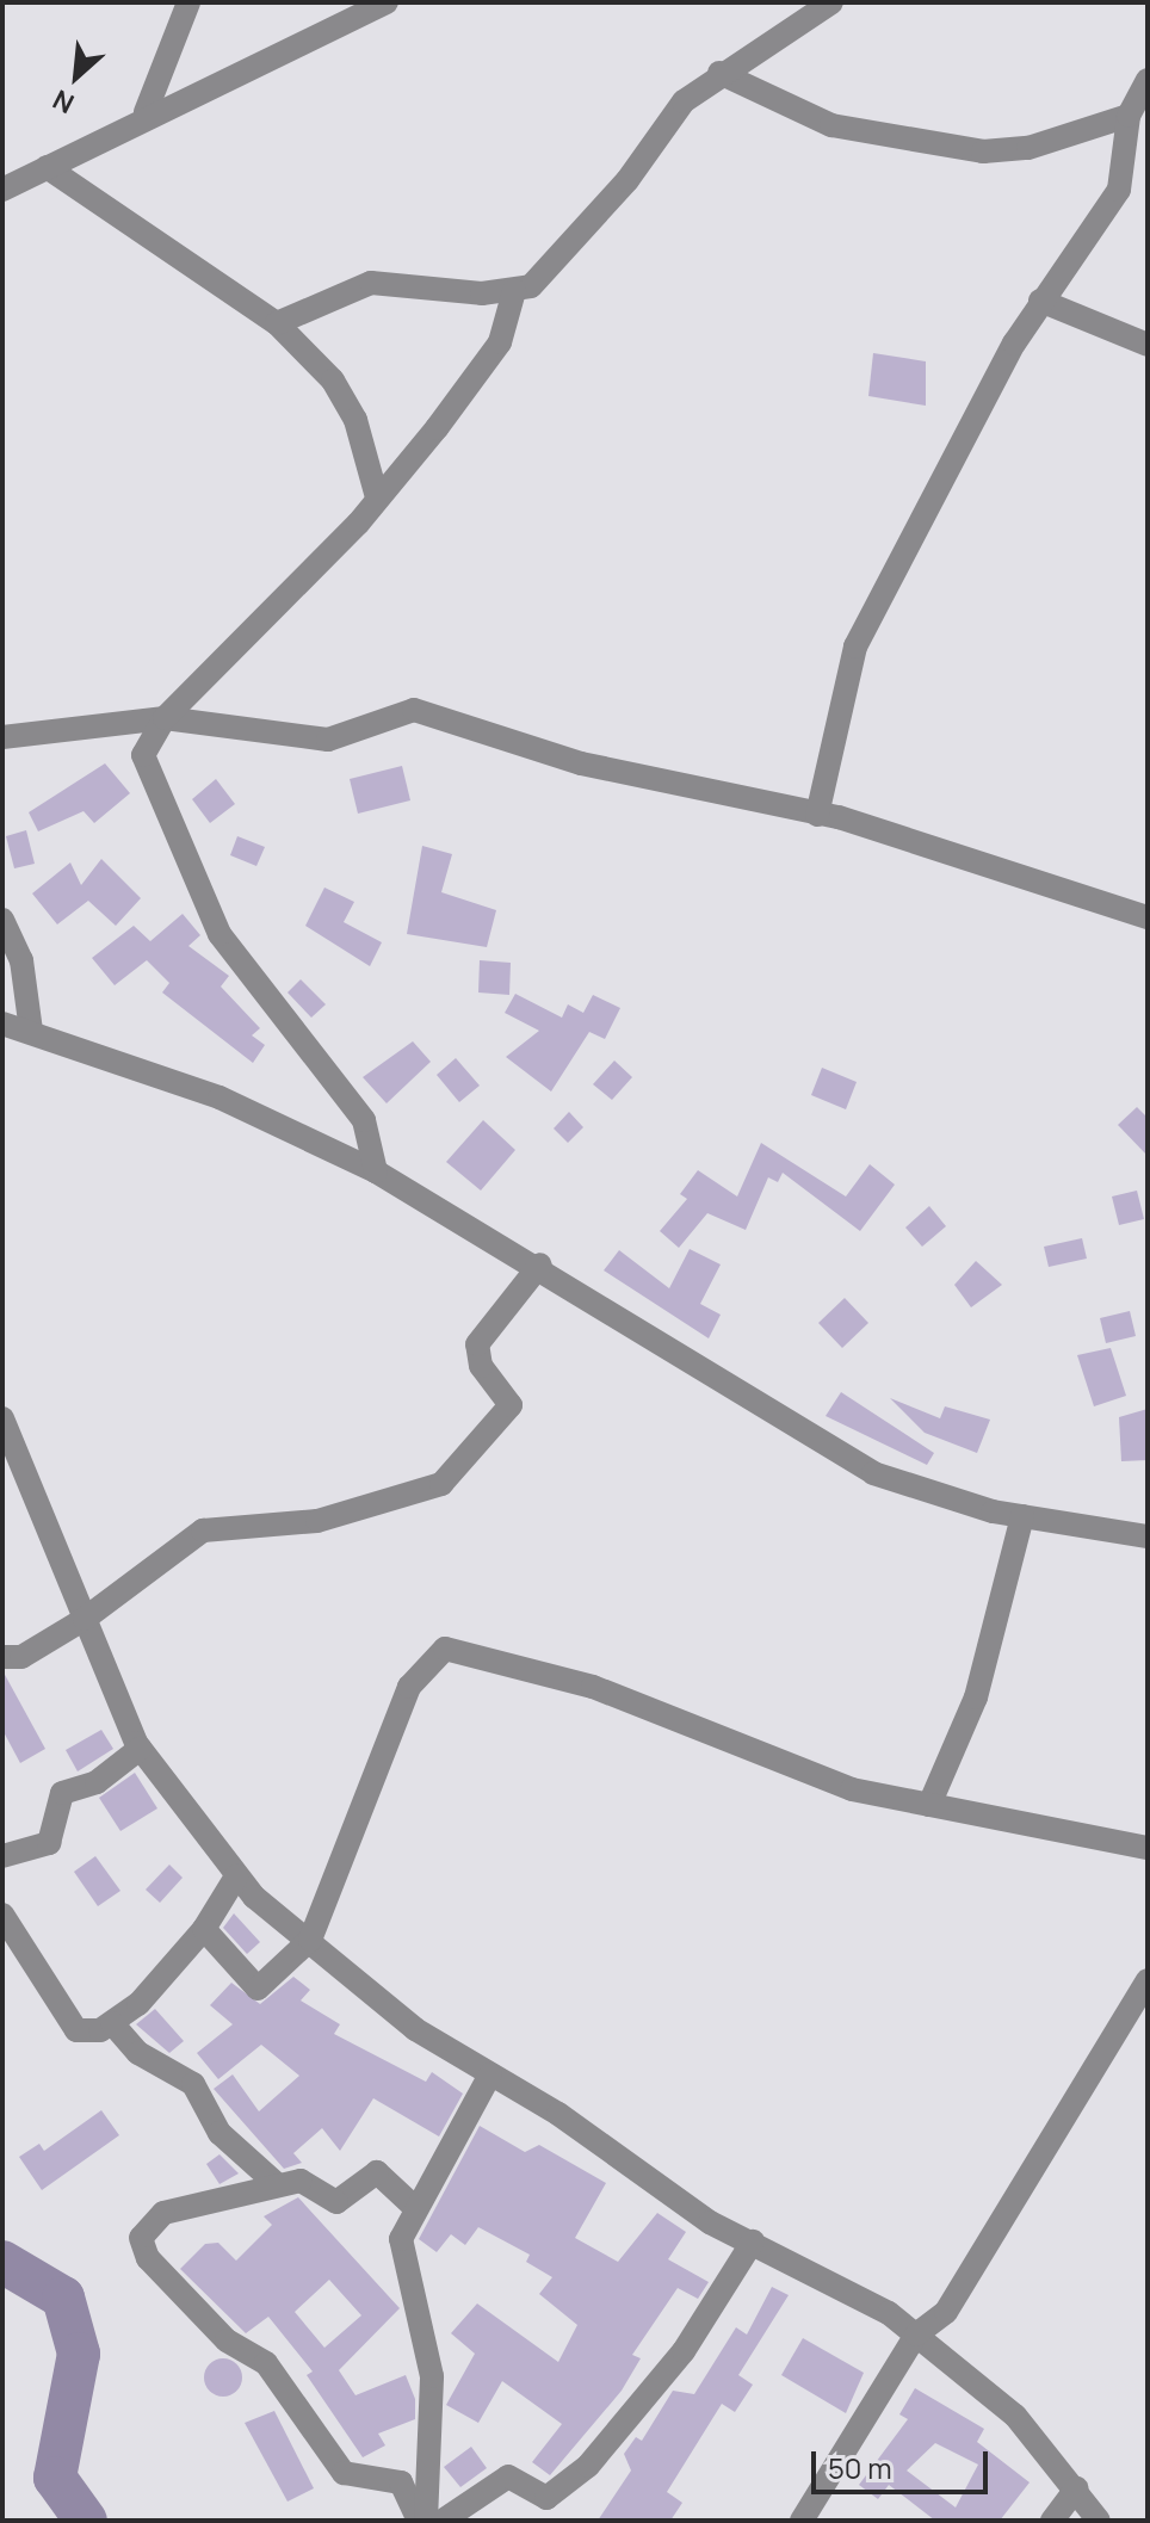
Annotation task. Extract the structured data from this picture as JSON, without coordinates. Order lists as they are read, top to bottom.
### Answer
{
  "scale_bar": "50 m",
  "north": "bottom left"
}
